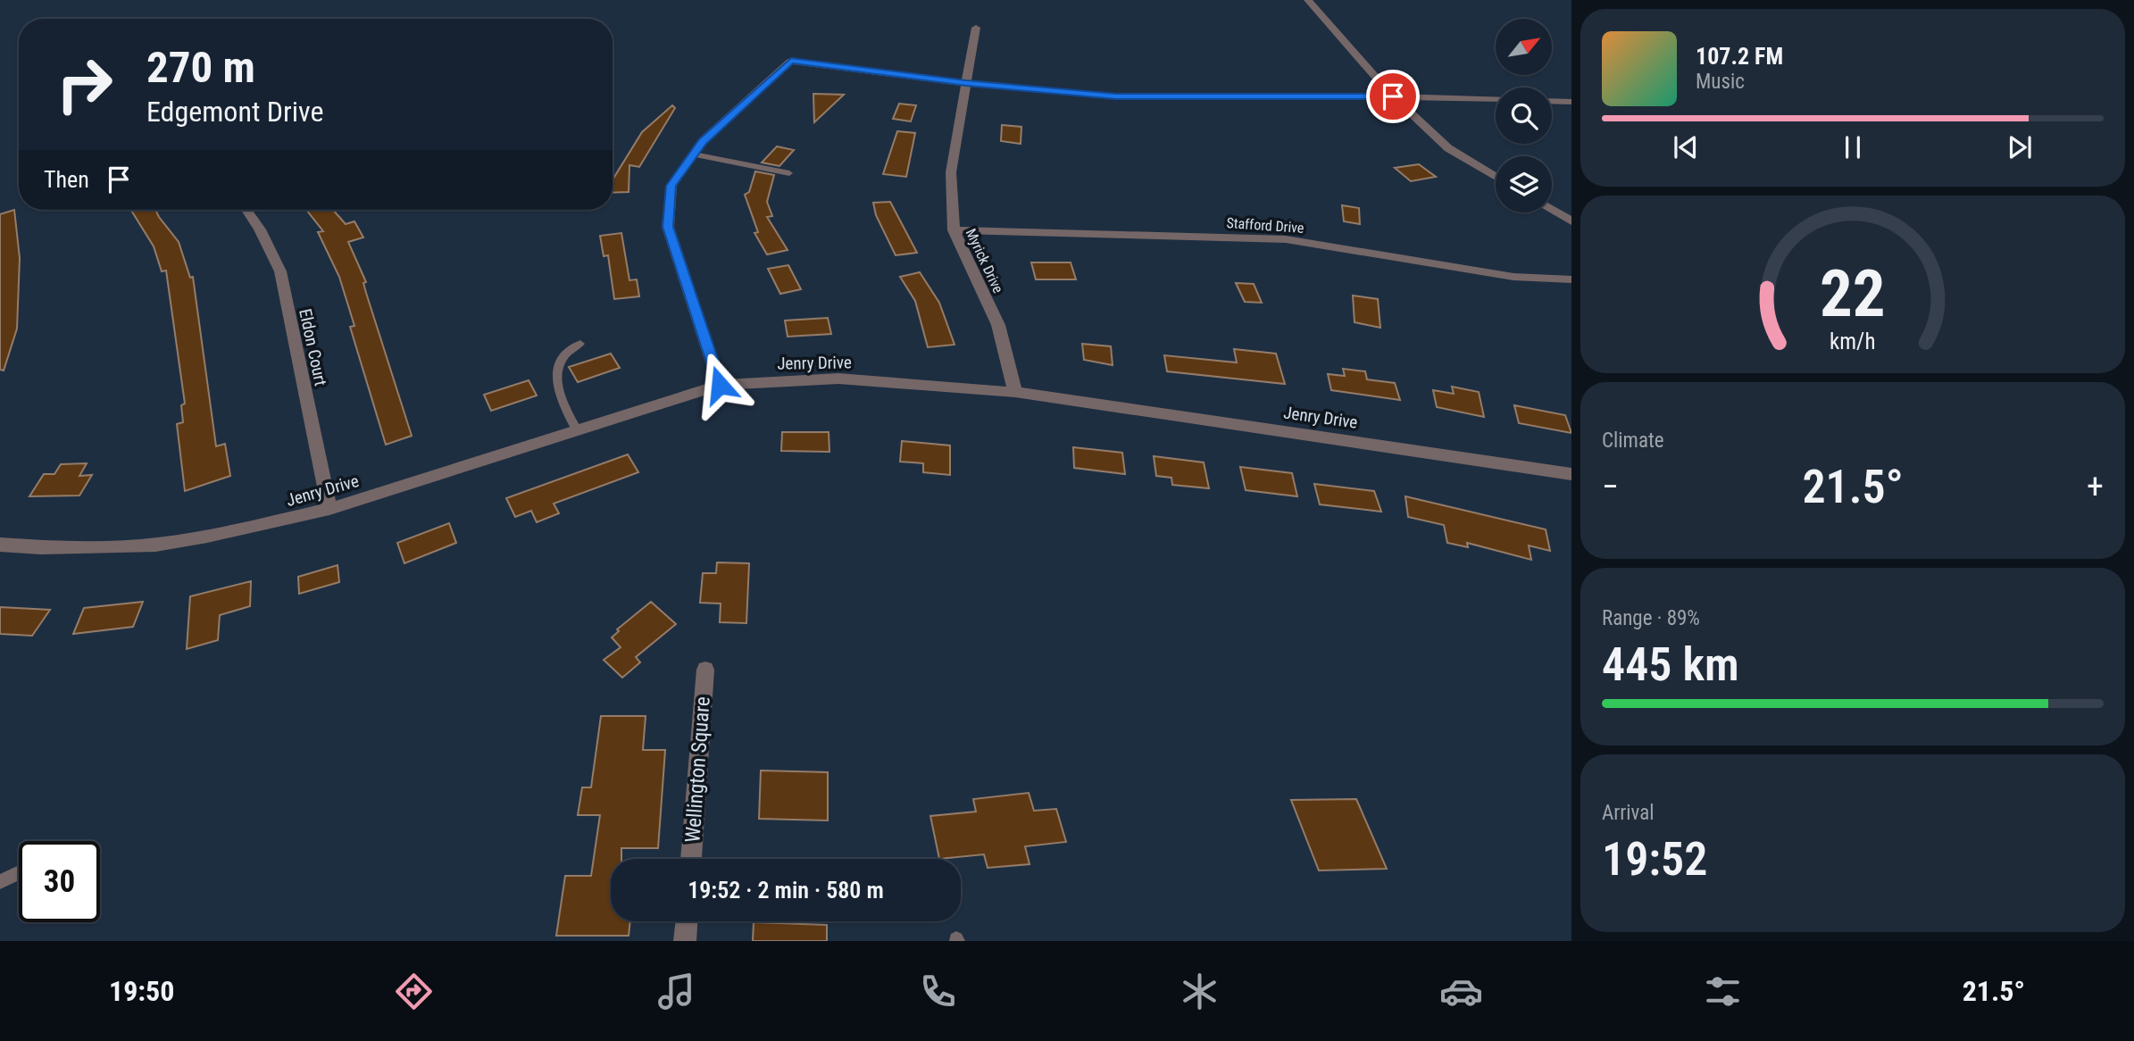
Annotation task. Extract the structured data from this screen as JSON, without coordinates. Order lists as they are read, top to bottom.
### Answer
{
  "streets": {
    "street": [
      "Stafford Drive",
      "Myrick Drive",
      "Eldon Court",
      "Jenry Drive",
      "Wellington Square"
    ]
  },
  "crossings": [
    ["Stafford Drive", "Myrick Drive"],
    ["Myrick Drive", "Jenry Drive"],
    ["Eldon Court", "Jenry Drive"]
  ],
  "north": "top right",
  "page": {
    "turn": ["270 m", "Edgemont Drive"],
    "song": ["107.2 FM", "Music"],
    "then": "Then",
    "tile": [
      "Climate",
      ["Range · 89%", "445 km"],
      ["Arrival", "19:52"]
    ],
    "heat": ["−", "21.5°", "+"],
    "limit": "30",
    "trip": "19:52 · 2 min · 580 m",
    "tabs": ["19:50", "21.5°"],
    "gauge": ["22", "km/h"]
  }
}
